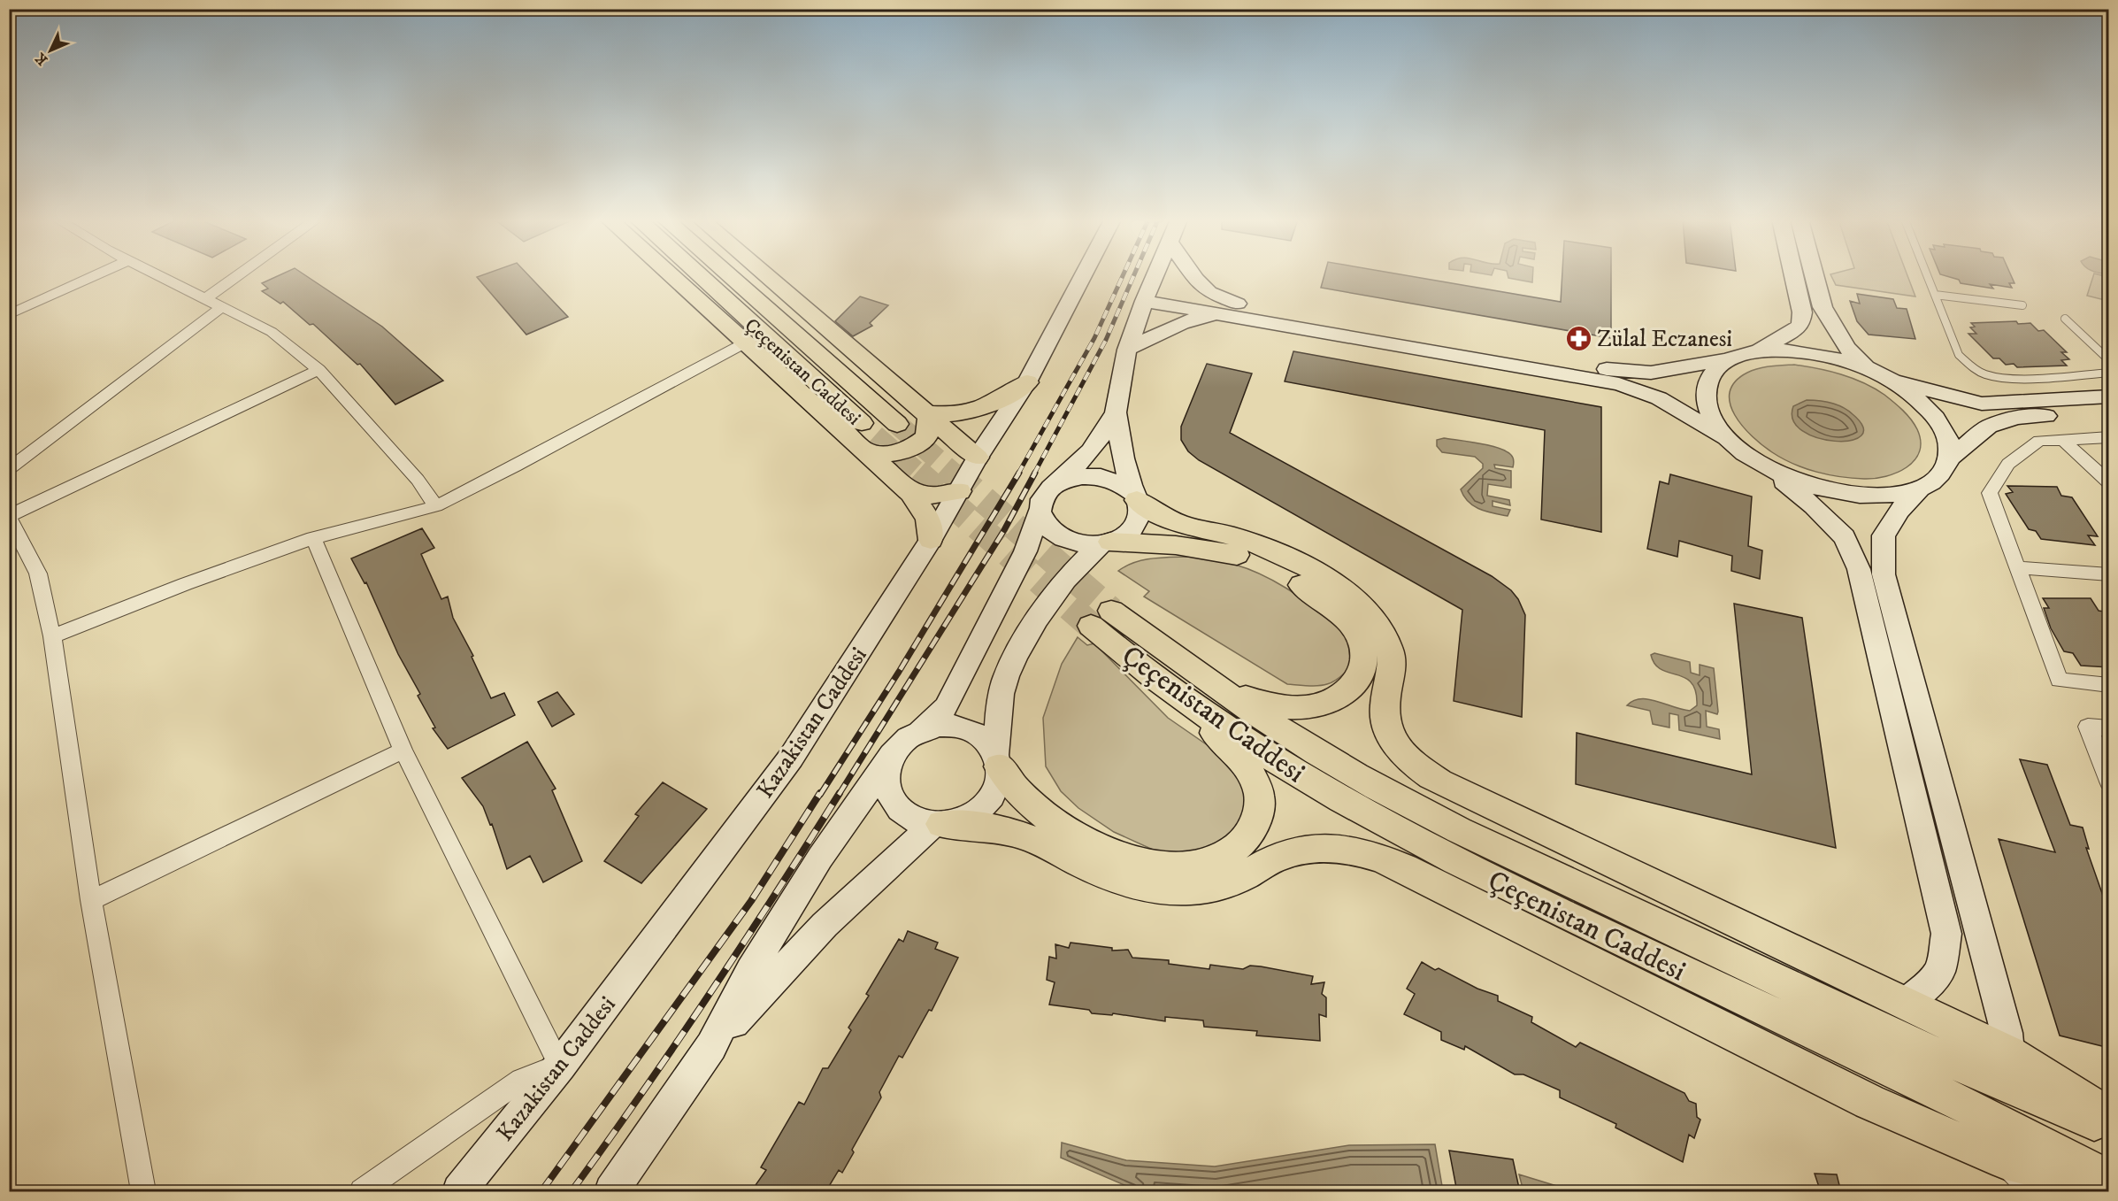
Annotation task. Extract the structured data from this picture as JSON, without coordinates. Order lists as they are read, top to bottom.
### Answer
{
  "streets": {
    "main road": ["Çeçenistan Caddesi", "Kazakistan Caddesi"]
  },
  "places": {
    "pharmacy": ["Zülal Eczanesi"]
  },
  "north": "bottom left"
}
